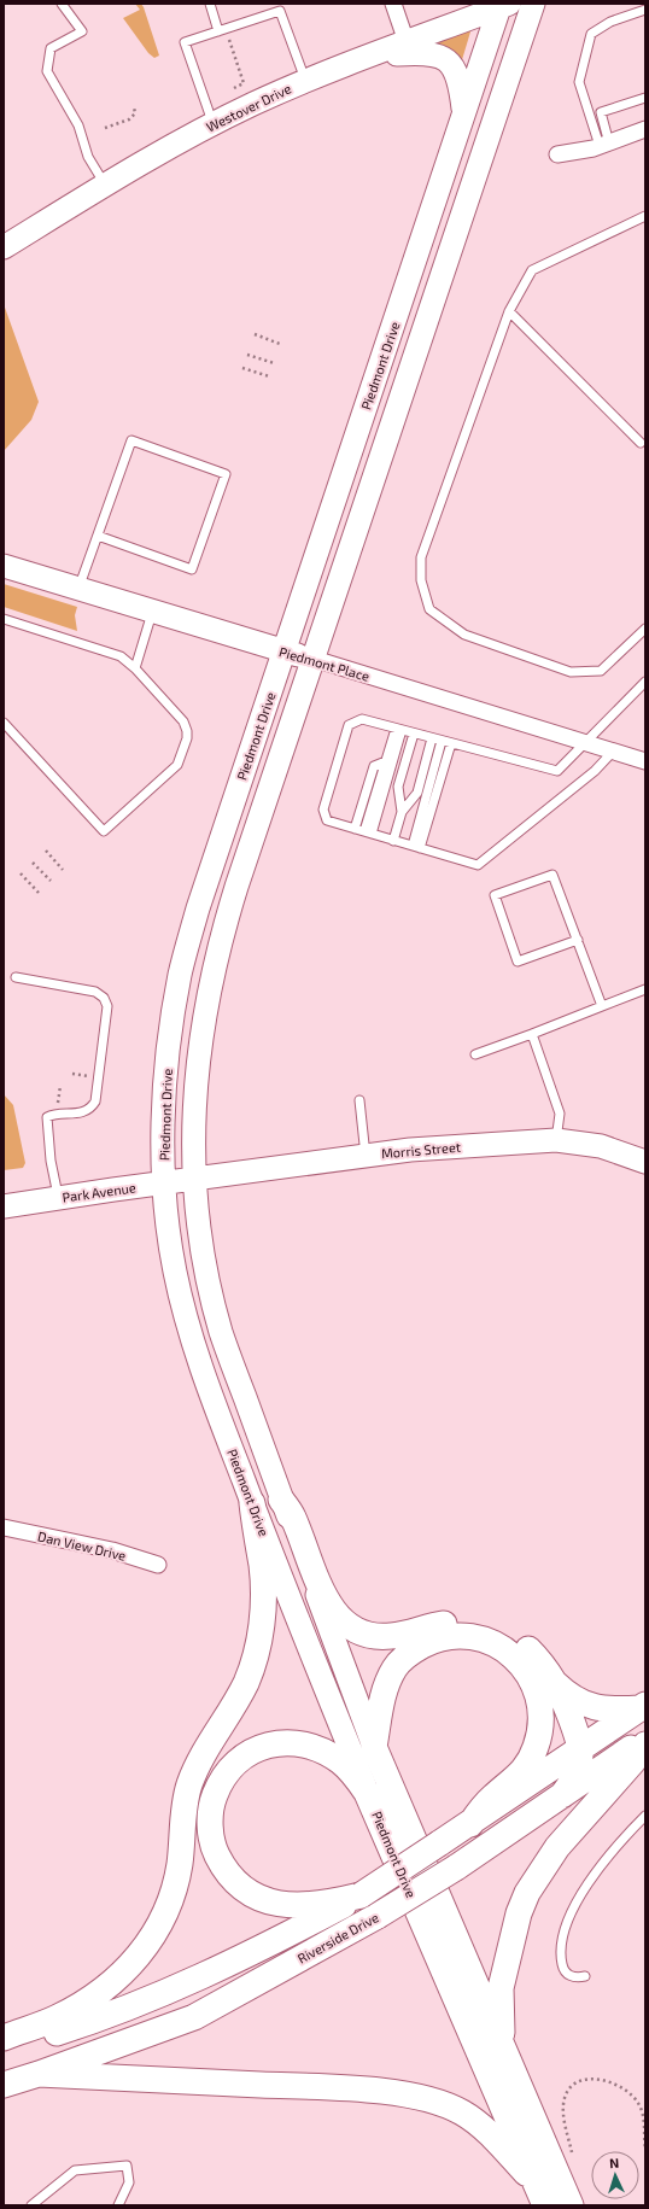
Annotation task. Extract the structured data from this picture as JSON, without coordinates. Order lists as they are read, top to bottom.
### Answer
{
  "streets": {
    "main road": [
      "Westover Drive",
      "Piedmont Drive",
      "Piedmont Place",
      "Morris Street",
      "Park Avenue",
      "Riverside Drive"
    ],
    "street": ["Dan View Drive"]
  },
  "crossings": [
    ["Westover Drive", "Piedmont Drive"],
    ["Piedmont Drive", "Piedmont Place"],
    ["Piedmont Drive", "Morris Street"],
    ["Piedmont Drive", "Park Avenue"],
    ["Morris Street", "Park Avenue"]
  ],
  "north": "top"
}
